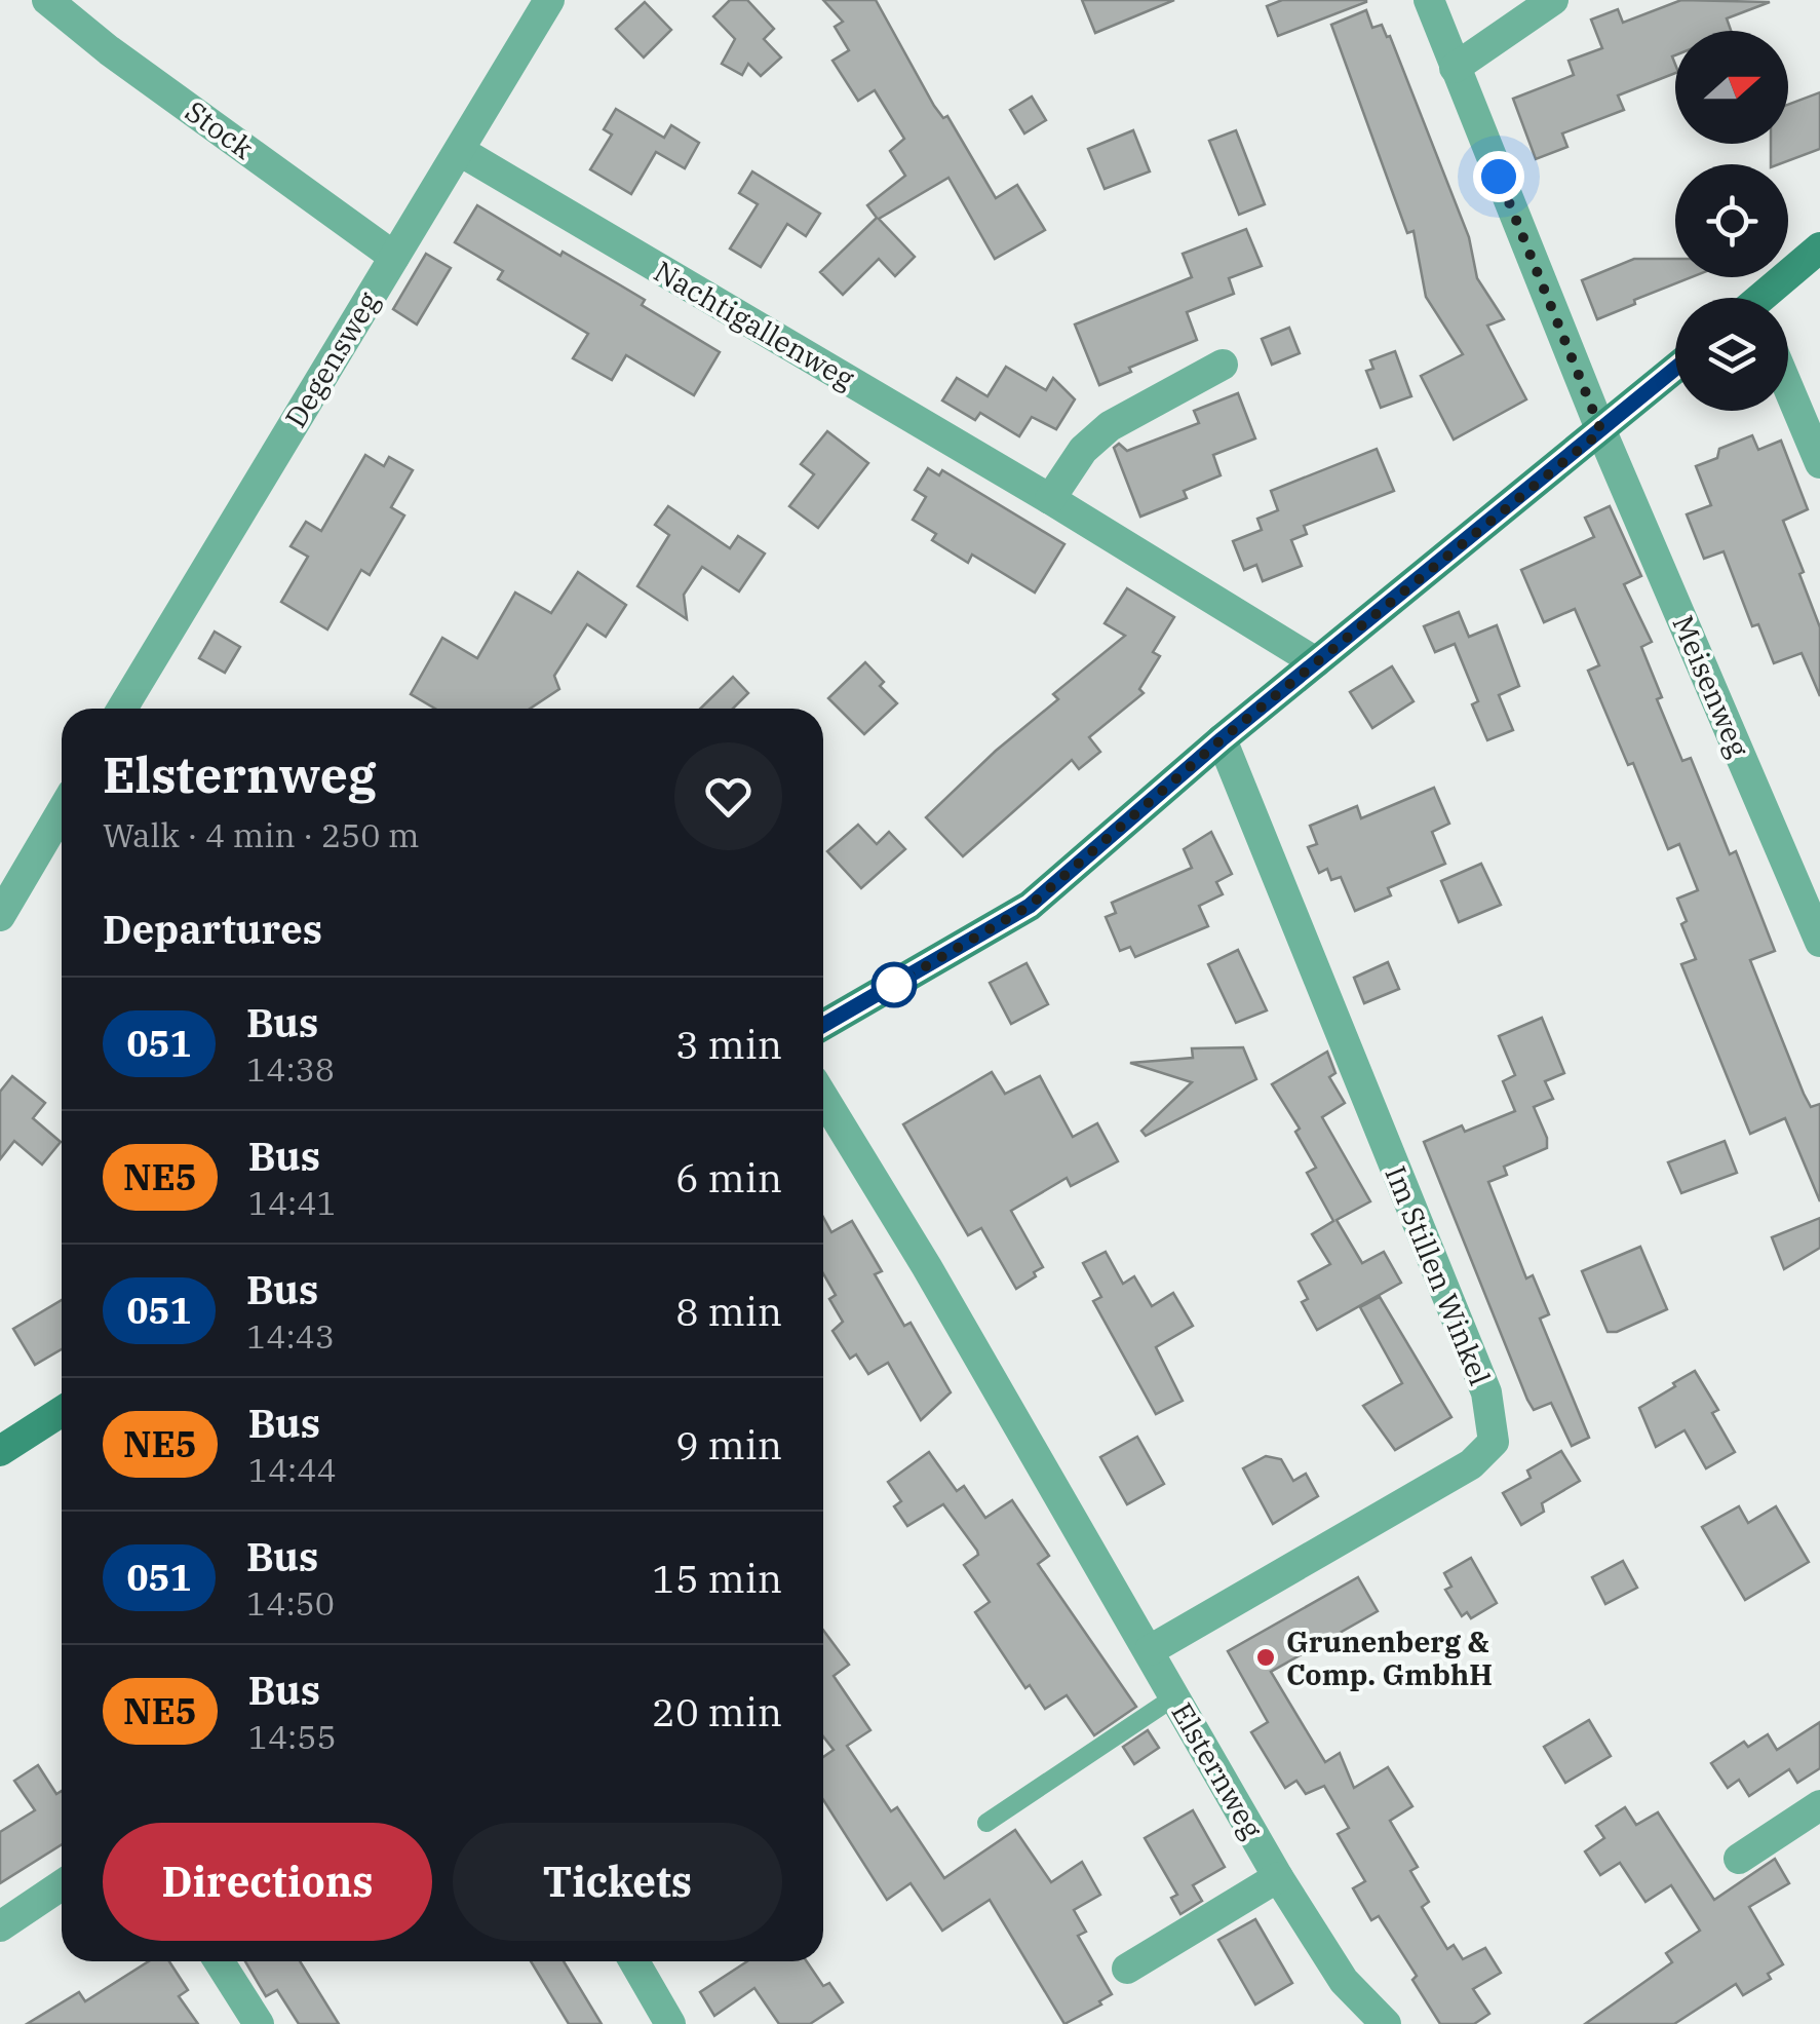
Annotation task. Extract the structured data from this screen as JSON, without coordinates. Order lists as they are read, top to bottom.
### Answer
{
  "streets": {
    "street": [
      "Stock",
      "Nachtigallenweg",
      "Degensweg",
      "Meisenweg",
      "Im Stillen Winkel",
      "Elsternweg"
    ]
  },
  "crossings": [
    ["Stock", "Degensweg"],
    ["Nachtigallenweg", "Degensweg"],
    ["Im Stillen Winkel", "Elsternweg"]
  ],
  "places": ["Grunenberg & Comp. GmbhH"],
  "lines": ["bus line 051"],
  "north": "right",
  "page": {
    "heading": [
      ["Elsternweg", "Walk · 4 min · 250 m"],
      "Departures"
    ],
    "list": [
      {
        "mark": "051",
        "name": "Bus",
        "note": "14:38",
        "value": "3 min"
      },
      {
        "mark": "NE5",
        "name": "Bus",
        "note": "14:41",
        "value": "6 min"
      },
      {
        "mark": "051",
        "name": "Bus",
        "note": "14:43",
        "value": "8 min"
      },
      {
        "mark": "NE5",
        "name": "Bus",
        "note": "14:44",
        "value": "9 min"
      },
      {
        "mark": "051",
        "name": "Bus",
        "note": "14:50",
        "value": "15 min"
      },
      {
        "mark": "NE5",
        "name": "Bus",
        "note": "14:55",
        "value": "20 min"
      }
    ],
    "buttons": ["Directions", "Tickets"]
  }
}
